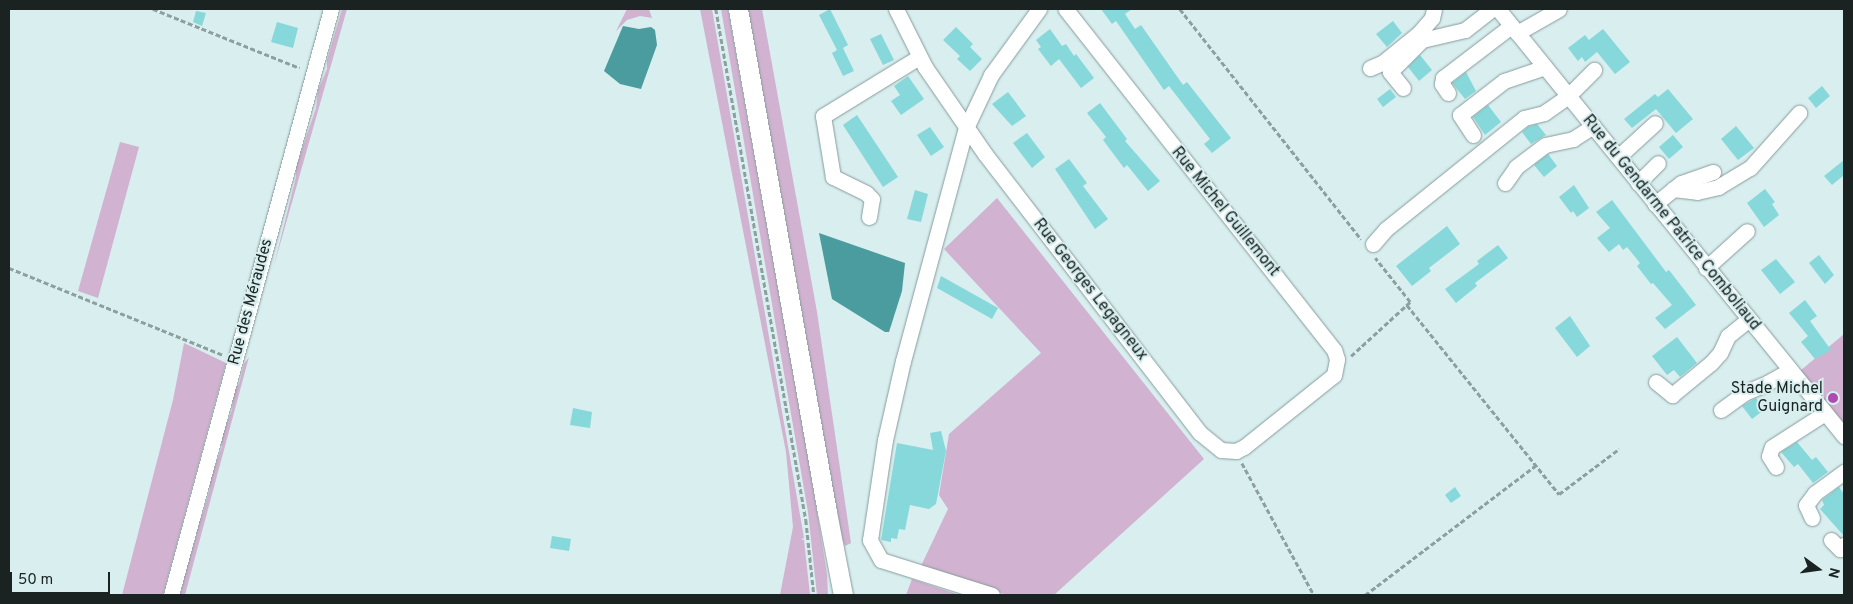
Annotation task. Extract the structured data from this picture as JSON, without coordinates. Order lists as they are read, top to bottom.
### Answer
{
  "streets": {
    "street": [
      "Rue Michel Guillemont",
      "Rue du Gendarme Patrice Comboliaud",
      "Rue Georges Legagneux",
      "Rue des Méraudes"
    ]
  },
  "places": ["Stade Michel Guignard"],
  "scale_bar": "50 m",
  "north": "right"
}
